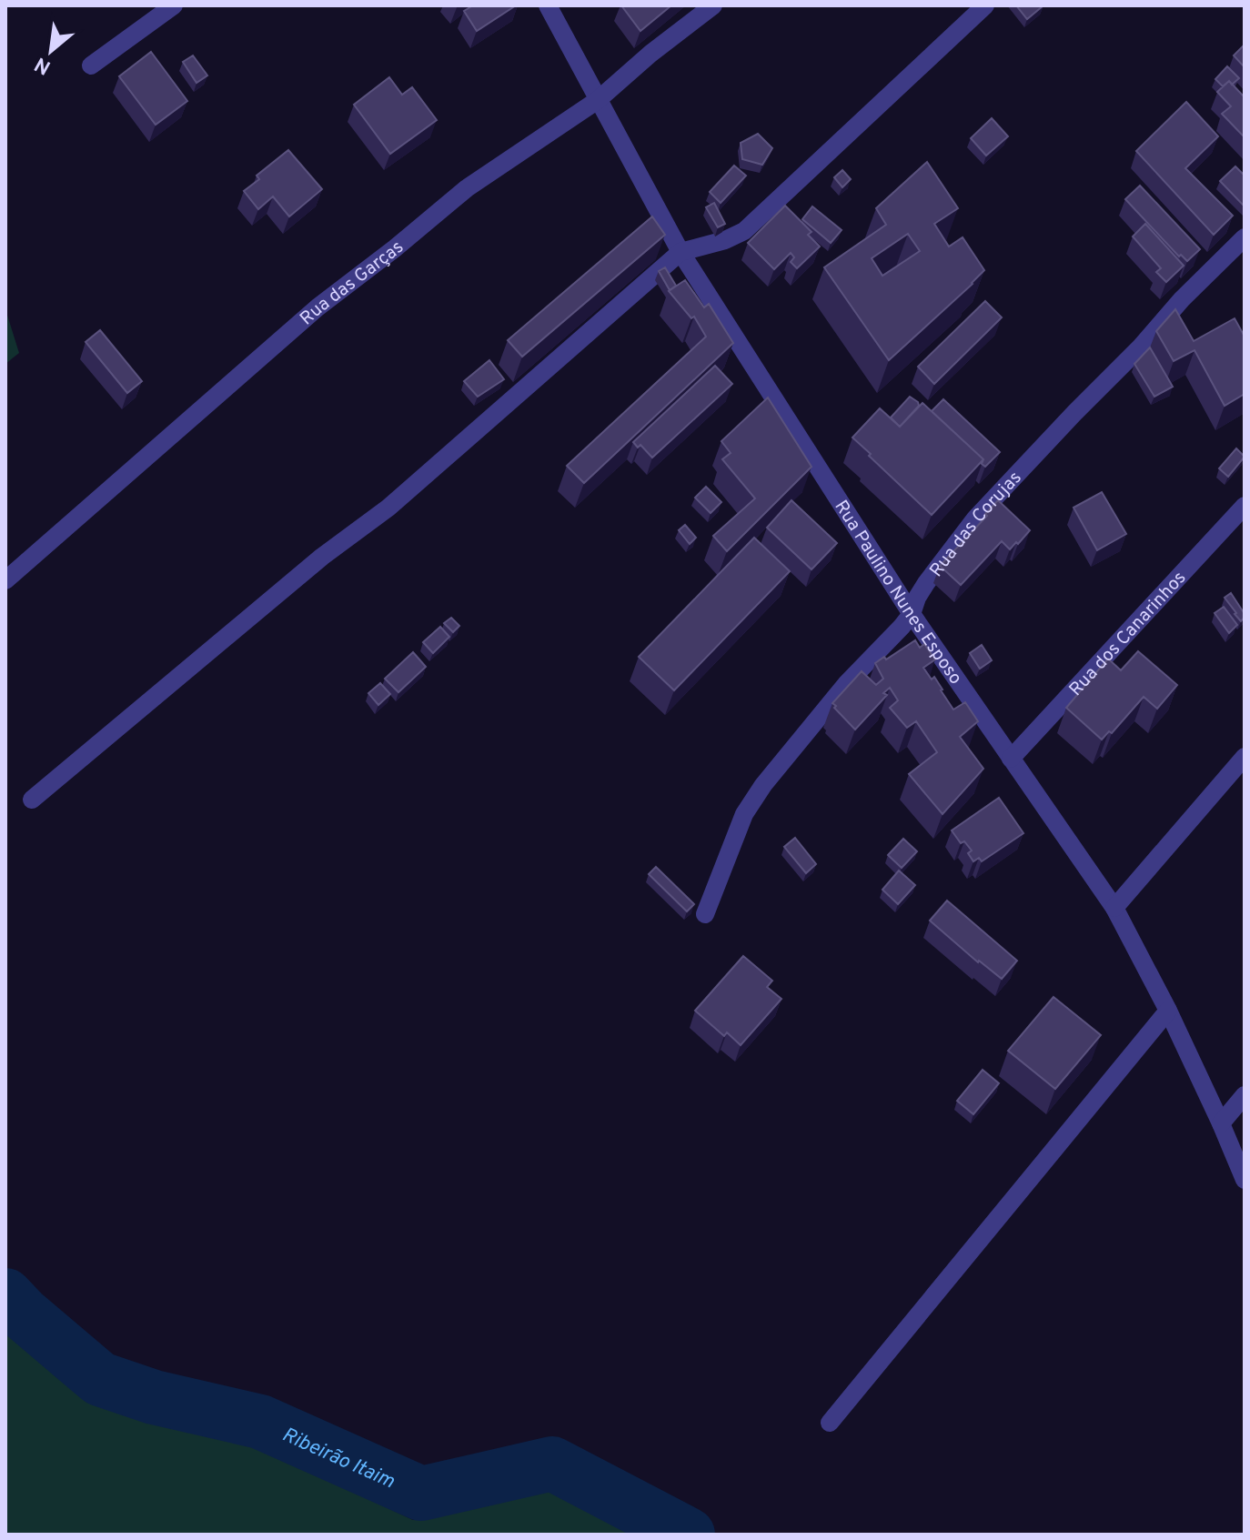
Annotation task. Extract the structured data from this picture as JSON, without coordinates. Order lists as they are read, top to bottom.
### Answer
{
  "streets": {
    "street": [
      "Rua das Garças",
      "Rua das Corujas",
      "Rua Paulino Nunes Esposo",
      "Rua dos Canarinhos"
    ]
  },
  "crossings": [
    ["Rua das Garças", "Rua Paulino Nunes Esposo"],
    ["Rua das Corujas", "Rua Paulino Nunes Esposo"],
    ["Rua Paulino Nunes Esposo", "Rua dos Canarinhos"]
  ],
  "water": ["Ribeirão Itaim"],
  "north": "bottom left"
}
